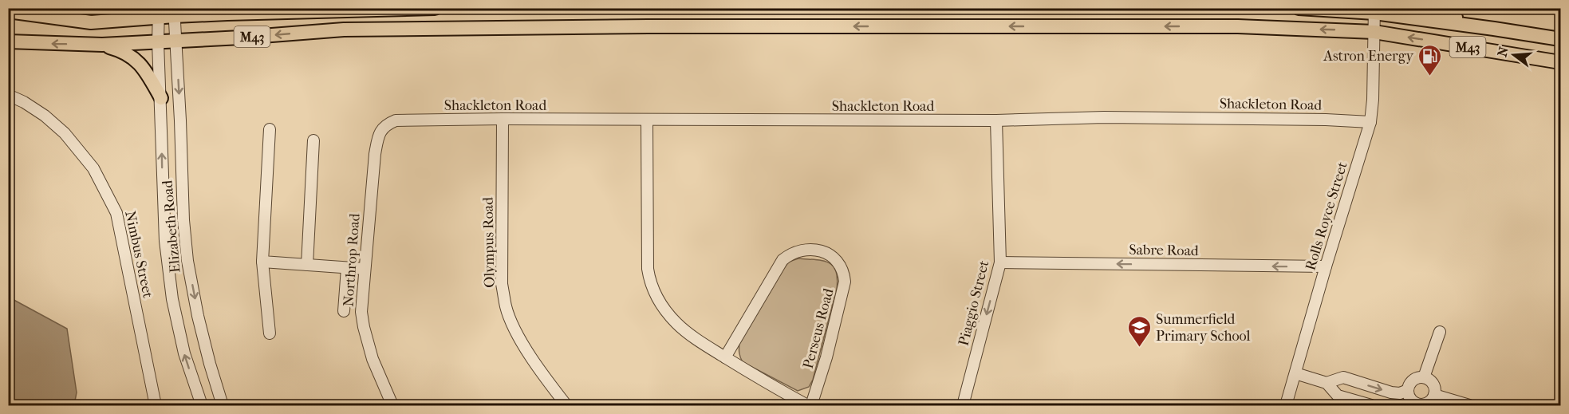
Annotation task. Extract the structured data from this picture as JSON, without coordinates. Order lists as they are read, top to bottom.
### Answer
{
  "streets": {
    "main road": ["M43"],
    "street": [
      "Shackleton Road",
      "Rolls Royce Street",
      "Elizabeth Road",
      "Olympus Road",
      "Sabre Road",
      "Nimbus Street",
      "Northrop Road",
      "Piaggio Street",
      "Perseus Road"
    ]
  },
  "crossings": [
    ["M43", "Rolls Royce Street"],
    ["M43", "Elizabeth Road"],
    ["Shackleton Road", "Rolls Royce Street"],
    ["Shackleton Road", "Olympus Road"],
    ["Shackleton Road", "Northrop Road"],
    ["Shackleton Road", "Piaggio Street"],
    ["Rolls Royce Street", "Sabre Road"],
    ["Sabre Road", "Piaggio Street"]
  ],
  "one_way": ["Sabre Road", "Piaggio Street"],
  "places": {
    "fuel station": ["Astron Energy"],
    "school or university": ["Summerfield Primary School"]
  },
  "north": "left"
}
